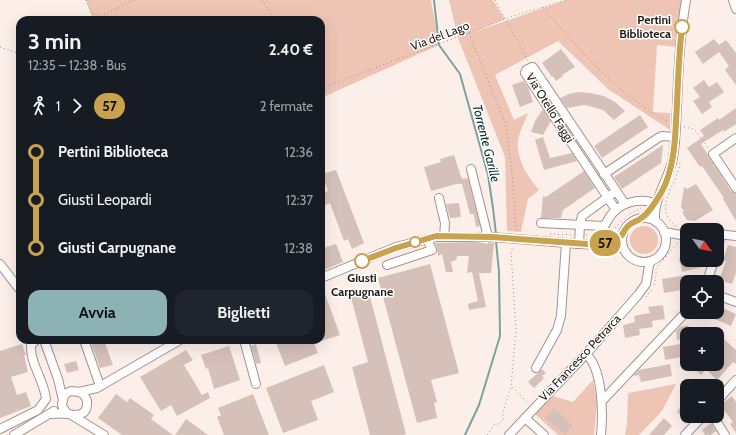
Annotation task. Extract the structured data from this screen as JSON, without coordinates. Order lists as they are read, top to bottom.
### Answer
{
  "streets": {
    "street": ["Via Otello Faggi", "Via Francesco Petrarca"],
    "path": ["Via del Lago"]
  },
  "water": ["Torrente Garille"],
  "places": ["Pertini Biblioteca", "Giusti Carpugnane"],
  "lines": ["bus line 57"],
  "north": "bottom right",
  "page": {
    "on_map": "57",
    "heading": ["3 min", "12:35 – 12:38 · Bus", "2.40 €"],
    "legs": ["1", "57", "2 fermate"],
    "list": [
      {
        "name": "Pertini Biblioteca",
        "value": "12:36"
      },
      {
        "name": "Giusti Leopardi",
        "value": "12:37"
      },
      {
        "name": "Giusti Carpugnane",
        "value": "12:38"
      }
    ],
    "map_buttons": ["+", "−"],
    "buttons": ["Avvia", "Biglietti"]
  }
}
